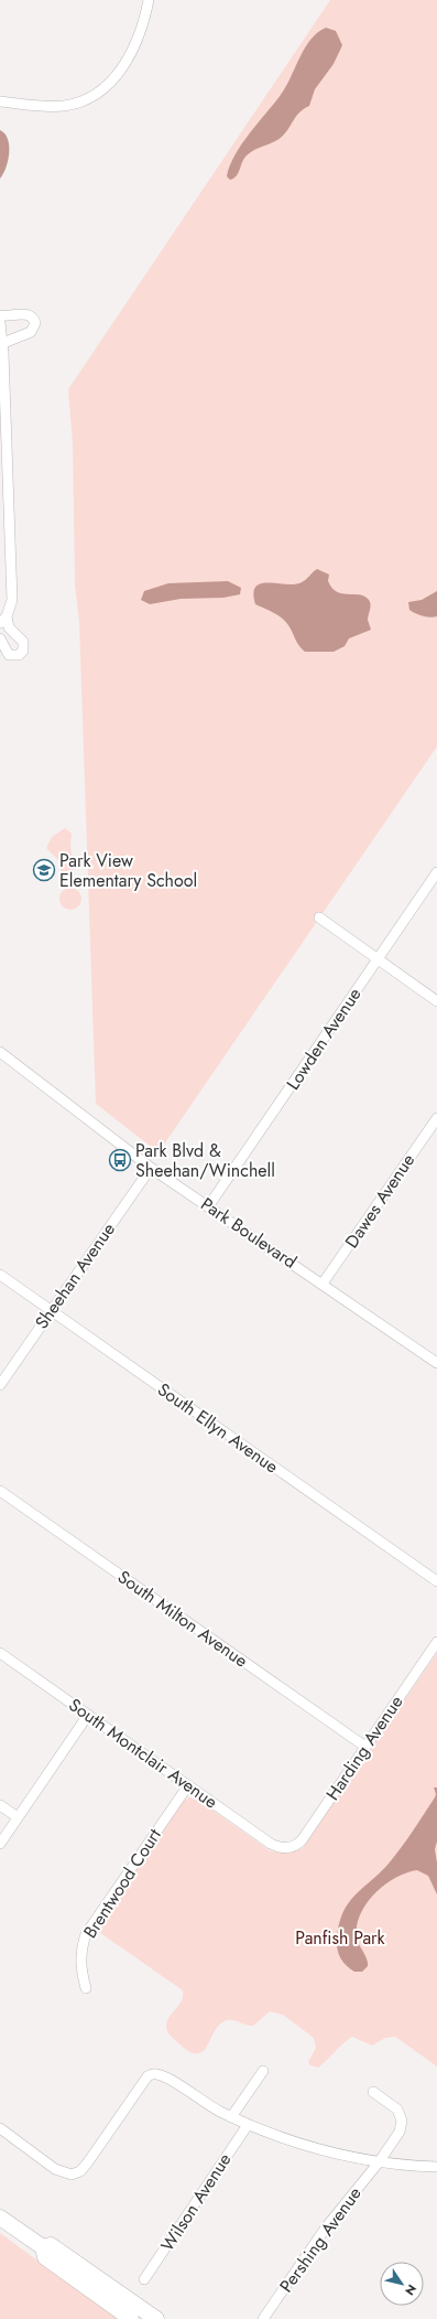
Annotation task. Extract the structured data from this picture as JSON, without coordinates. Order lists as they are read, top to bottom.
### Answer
{
  "streets": {
    "street": [
      "Lowden Avenue",
      "Dawes Avenue",
      "Park Boulevard",
      "Sheehan Avenue",
      "South Ellyn Avenue",
      "South Milton Avenue",
      "Harding Avenue",
      "South Montclair Avenue",
      "Brentwood Court",
      "Wilson Avenue",
      "Pershing Avenue"
    ]
  },
  "crossings": [
    ["Lowden Avenue", "Park Boulevard"],
    ["Dawes Avenue", "Park Boulevard"],
    ["Park Boulevard", "Sheehan Avenue"],
    ["Sheehan Avenue", "South Ellyn Avenue"],
    ["South Milton Avenue", "Harding Avenue"],
    ["Harding Avenue", "South Montclair Avenue"],
    ["South Montclair Avenue", "Brentwood Court"]
  ],
  "parks": ["Panfish Park"],
  "places": {
    "school or university": ["Park View Elementary School"],
    "bus stop": ["Park Blvd & Sheehan/Winchell"]
  },
  "north": "bottom right"
}
